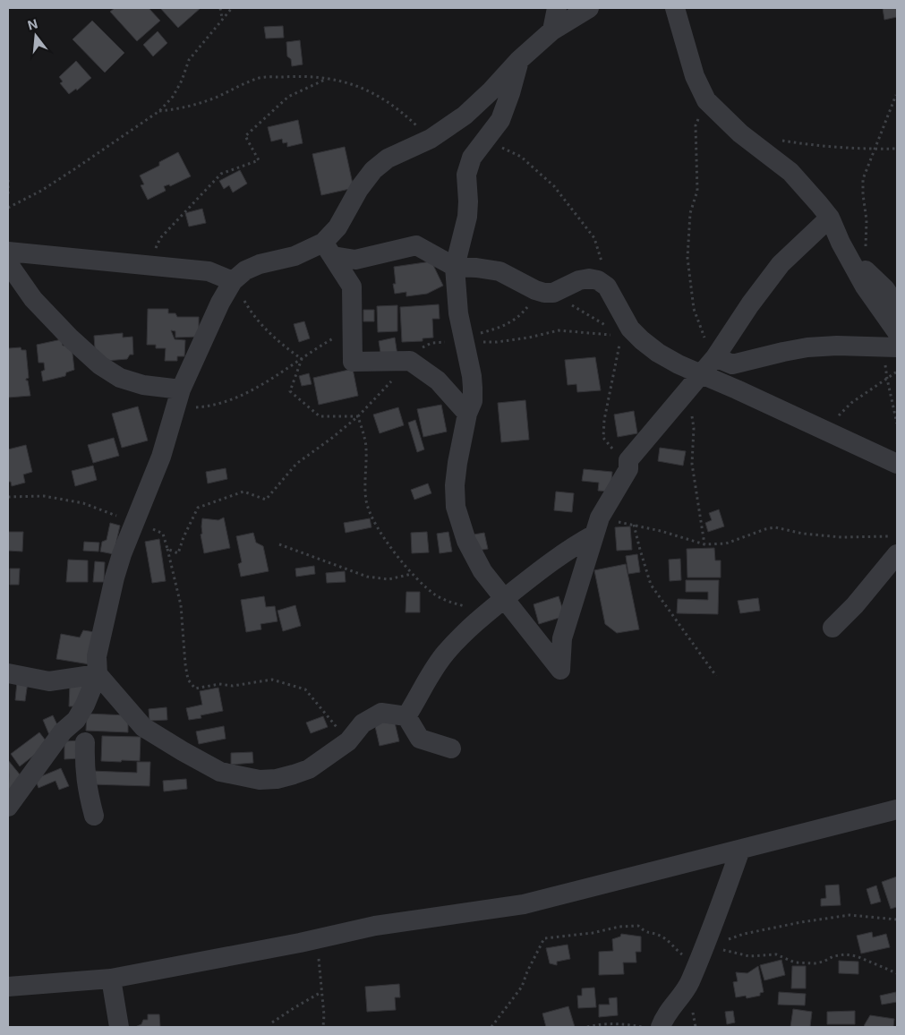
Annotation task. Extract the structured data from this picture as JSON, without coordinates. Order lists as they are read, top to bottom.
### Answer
{
  "north": "top"
}
